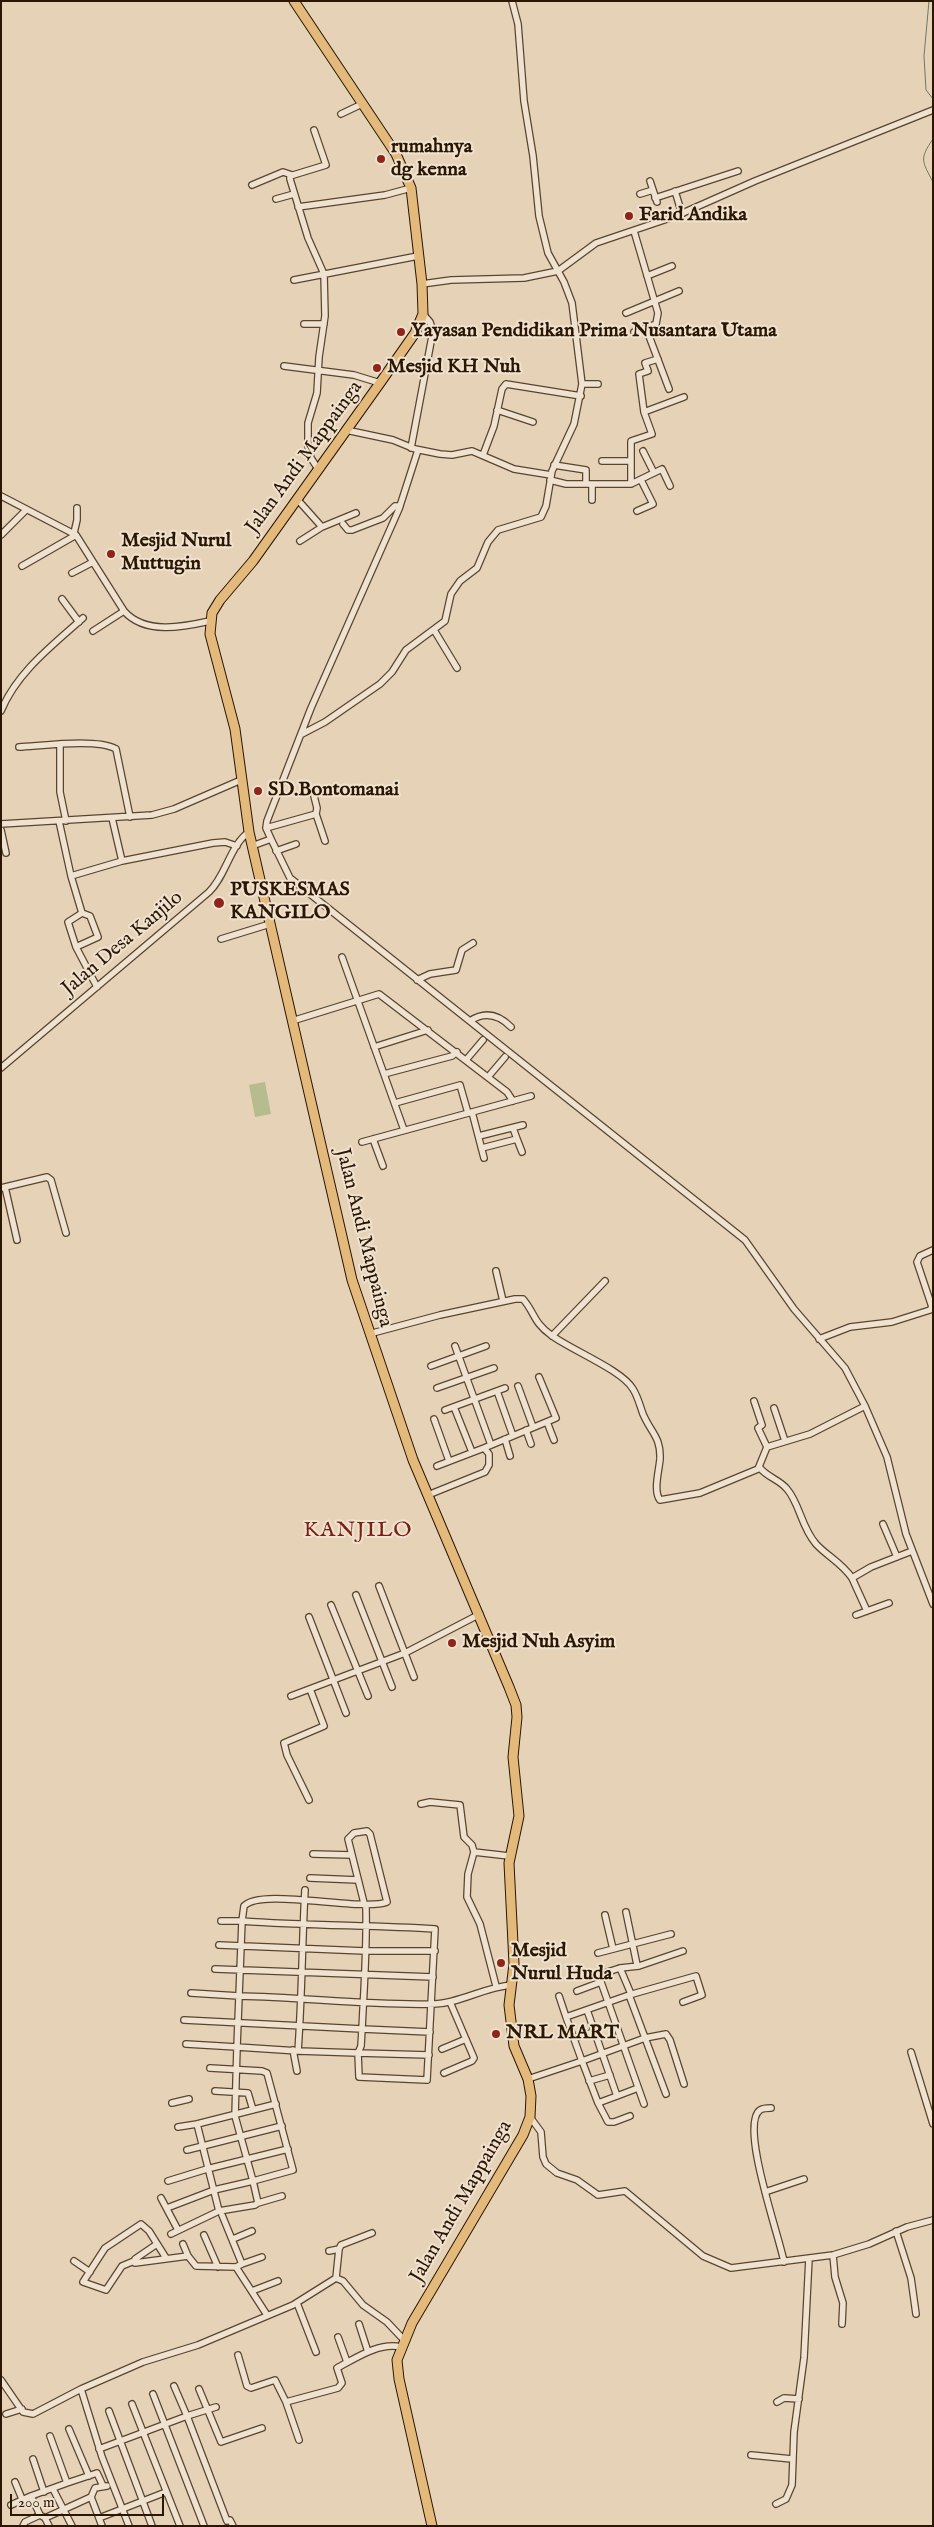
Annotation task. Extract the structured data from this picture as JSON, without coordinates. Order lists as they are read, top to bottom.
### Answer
{
  "streets": {
    "main road": ["Jalan Andi Mappainga"],
    "street": ["Jalan Desa Kanjilo"]
  },
  "crossings": [
    ["Jalan Andi Mappainga", "Jalan Desa Kanjilo"]
  ],
  "districts": ["KANJILO"],
  "places": [
    "rumahnya dg kenna",
    "Farid Andika",
    "Yayasan Pendidikan Prima Nusantara Utama",
    "Mesjid KH Nuh",
    "Mesjid Nurul Muttugin",
    "SD.Bontomanai",
    "PUSKESMAS KANGILO",
    "Mesjid Nuh Asyim",
    "Mesjid Nurul Huda",
    "NRL MART"
  ],
  "scale_bar": "200 m"
}
